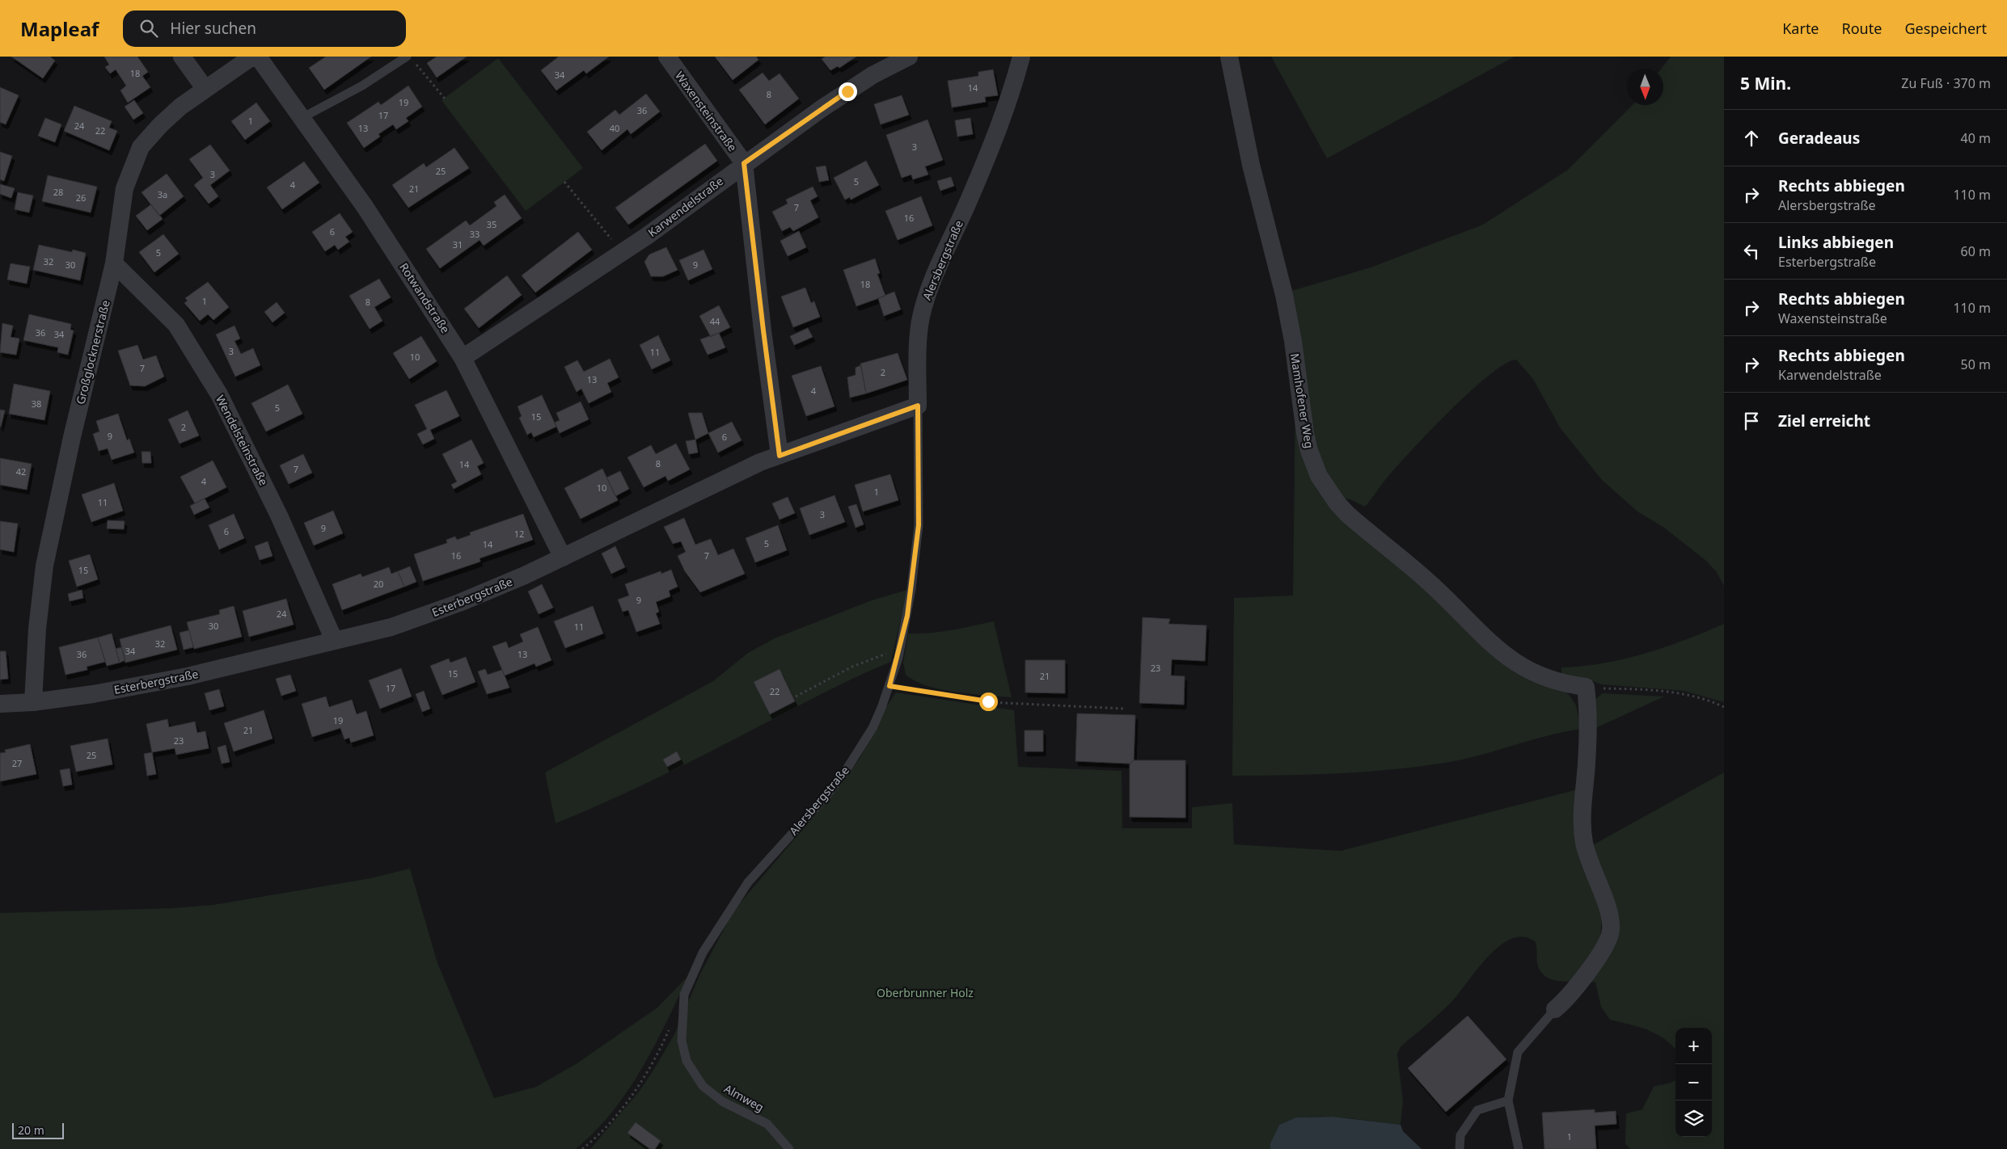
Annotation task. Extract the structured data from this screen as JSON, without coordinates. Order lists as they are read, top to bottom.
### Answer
{
  "streets": {
    "street": [
      "Waxensteinstraße",
      "Karwendelstraße",
      "Alersbergstraße",
      "Rotwandstraße",
      "Großglocknerstraße",
      "Mamhofener Weg",
      "Wendelsteinstraße",
      "Esterbergstraße"
    ],
    "lane": ["Almweg"]
  },
  "crossings": [
    ["Waxensteinstraße", "Karwendelstraße"],
    ["Waxensteinstraße", "Esterbergstraße"],
    ["Karwendelstraße", "Rotwandstraße"],
    ["Alersbergstraße", "Esterbergstraße"],
    ["Alersbergstraße", "Almweg"],
    ["Rotwandstraße", "Esterbergstraße"],
    ["Großglocknerstraße", "Wendelsteinstraße"],
    ["Großglocknerstraße", "Esterbergstraße"],
    ["Wendelsteinstraße", "Esterbergstraße"]
  ],
  "parks": ["Oberbrunner Holz"],
  "house_numbers": [
    "18",
    "34",
    "14",
    "8",
    "19",
    "36",
    "17",
    "1",
    "24",
    "13",
    "40",
    "22",
    "3",
    "25",
    "3",
    "5",
    "4",
    "21",
    "28",
    "3a",
    "26",
    "7",
    "16",
    "35",
    "6",
    "33",
    "31",
    "5",
    "32",
    "30",
    "9",
    "18",
    "1",
    "8",
    "44",
    "36",
    "34",
    "3",
    "11",
    "10",
    "7",
    "2",
    "13",
    "4",
    "38",
    "5",
    "15",
    "2",
    "9",
    "6",
    "8",
    "14",
    "7",
    "42",
    "4",
    "10",
    "1",
    "11",
    "3",
    "9",
    "6",
    "12",
    "5",
    "14",
    "16",
    "7",
    "15",
    "20",
    "9",
    "24",
    "30",
    "11",
    "32",
    "34",
    "36",
    "13",
    "23",
    "15",
    "21",
    "17",
    "22",
    "19",
    "21",
    "23",
    "25",
    "27",
    "1"
  ],
  "scale_bar": "20 m",
  "north": "bottom",
  "page": {
    "header": "Mapleaf",
    "search": "Hier suchen",
    "nav": ["Karte", "Route", "Gespeichert"],
    "heading": ["5 Min.", "Zu Fuß · 370 m"],
    "list": [
      ["Geradeaus", "40 m"],
      ["Rechts abbiegen", "Alersbergstraße", "110 m"],
      ["Links abbiegen", "Esterbergstraße", "60 m"],
      ["Rechts abbiegen", "Waxensteinstraße", "110 m"],
      ["Rechts abbiegen", "Karwendelstraße", "50 m"],
      "Ziel erreicht"
    ],
    "map_buttons": ["+", "−"],
    "scale": "20 m"
  }
}
